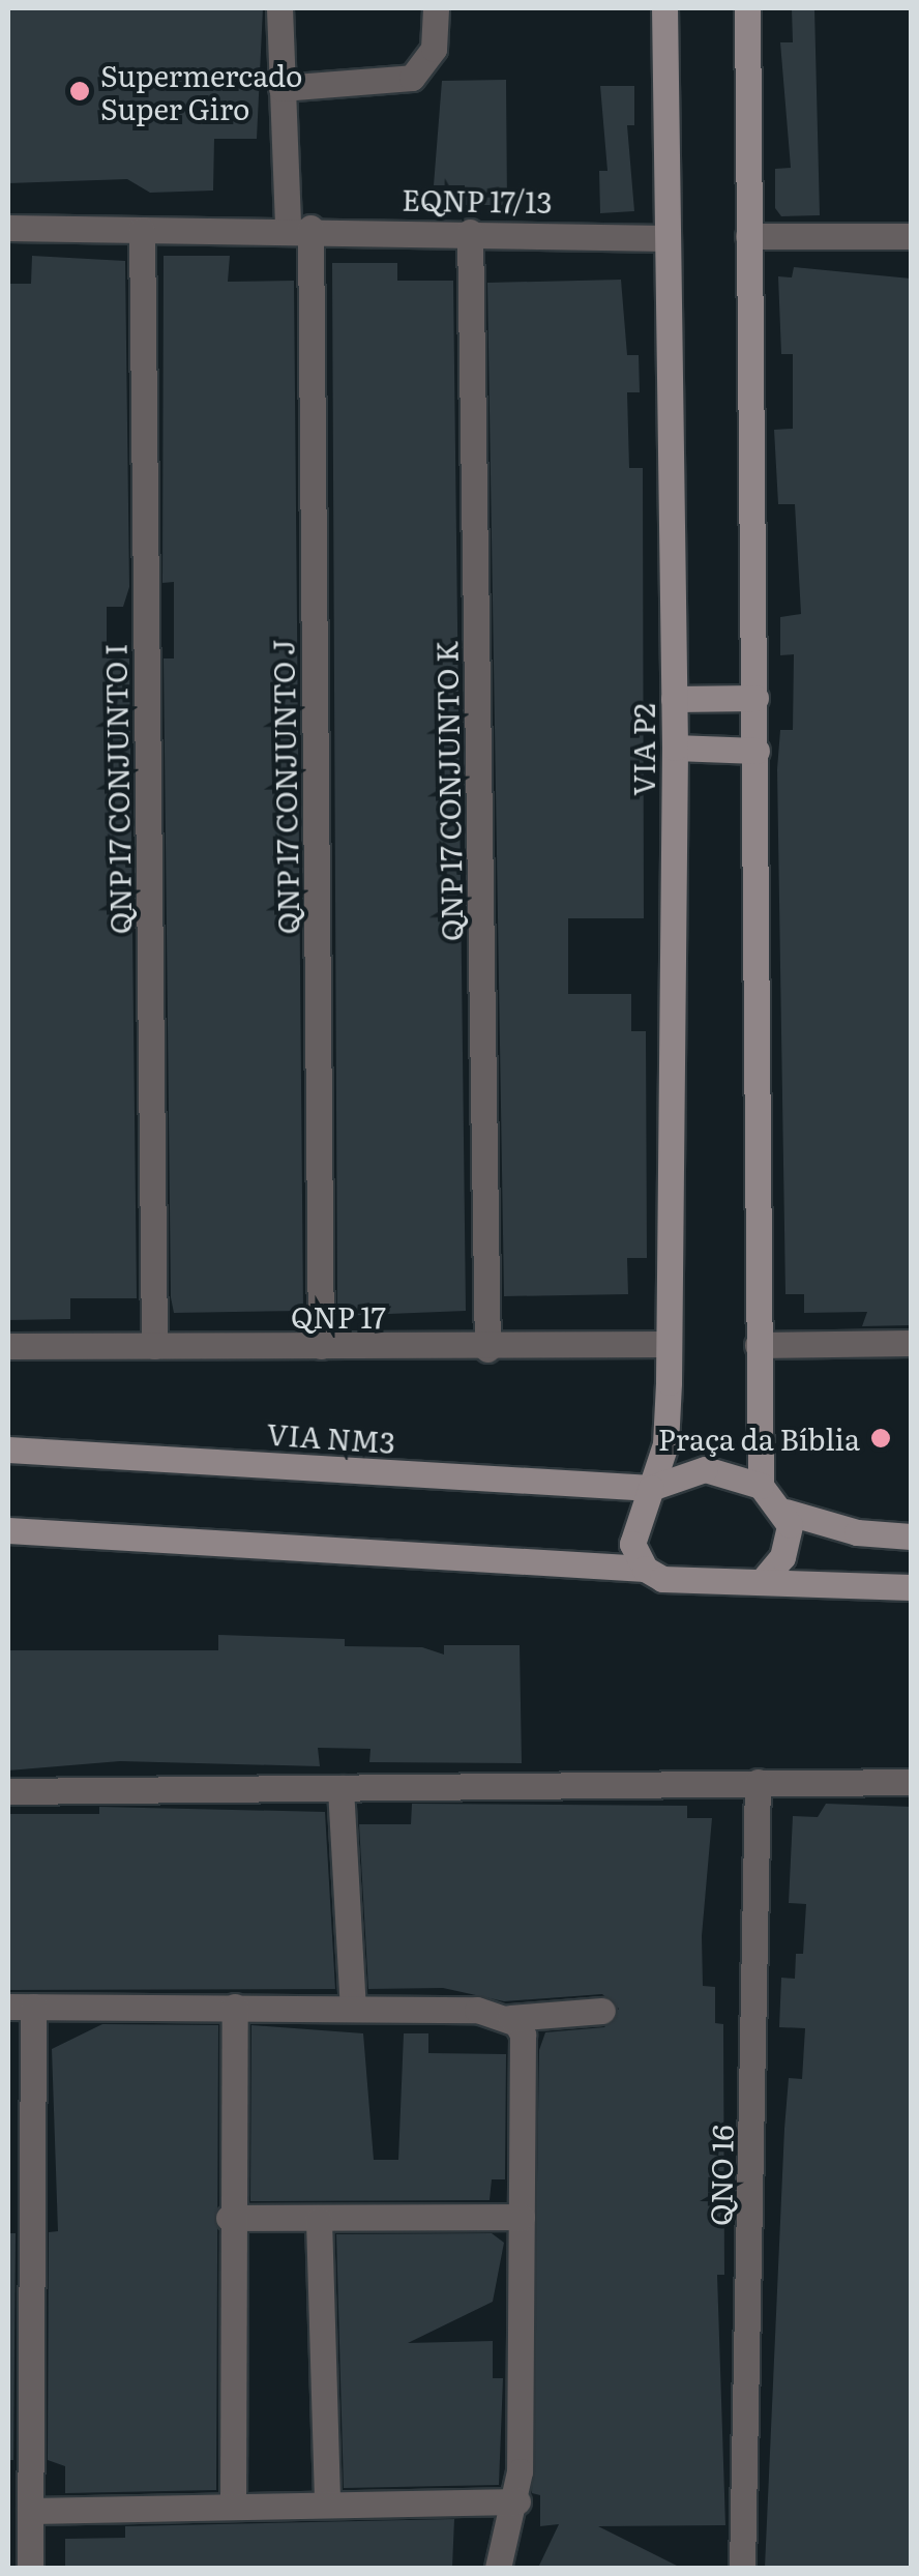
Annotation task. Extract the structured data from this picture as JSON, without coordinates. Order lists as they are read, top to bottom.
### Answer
{
  "streets": {
    "main road": ["VIA P2", "VIA NM3"],
    "street": [
      "EQNP 17/13",
      "QNP 17 CONJUNTO J",
      "QNP 17 CONJUNTO I",
      "QNP 17 CONJUNTO K",
      "QNP 17",
      "QNO 16"
    ]
  },
  "crossings": [
    ["EQNP 17/13", "VIA P2"],
    ["EQNP 17/13", "QNP 17 CONJUNTO J"],
    ["EQNP 17/13", "QNP 17 CONJUNTO I"],
    ["EQNP 17/13", "QNP 17 CONJUNTO K"],
    ["VIA P2", "QNP 17"],
    ["VIA P2", "VIA NM3"],
    ["QNP 17 CONJUNTO J", "QNP 17"],
    ["QNP 17 CONJUNTO I", "QNP 17"],
    ["QNP 17 CONJUNTO K", "QNP 17"]
  ],
  "places": ["Supermercado Super Giro", "Praça da Bíblia"]
}
